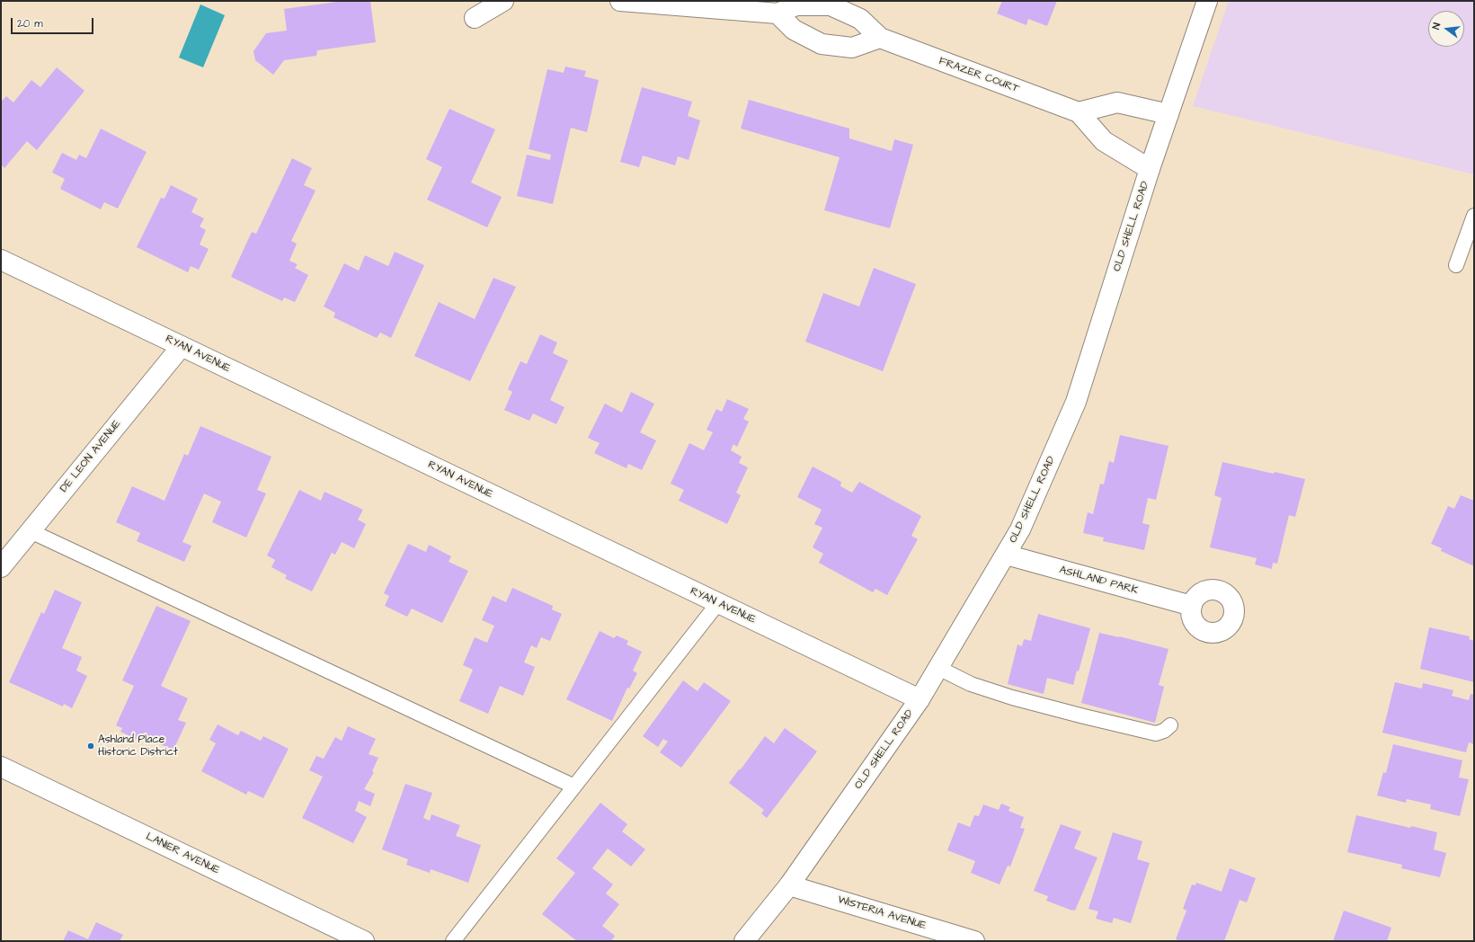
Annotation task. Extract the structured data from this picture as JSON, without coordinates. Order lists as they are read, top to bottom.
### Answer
{
  "streets": {
    "street": [
      "FRAZER COURT",
      "OLD SHELL ROAD",
      "RYAN AVENUE",
      "DE LEON AVENUE",
      "ASHLAND PARK",
      "LANIER AVENUE",
      "WISTERIA AVENUE"
    ]
  },
  "crossings": [
    ["FRAZER COURT", "OLD SHELL ROAD"],
    ["OLD SHELL ROAD", "RYAN AVENUE"],
    ["OLD SHELL ROAD", "ASHLAND PARK"],
    ["OLD SHELL ROAD", "WISTERIA AVENUE"],
    ["RYAN AVENUE", "DE LEON AVENUE"]
  ],
  "places": ["Ashland Place Historic District"],
  "scale_bar": "20 m",
  "north": "left"
}
